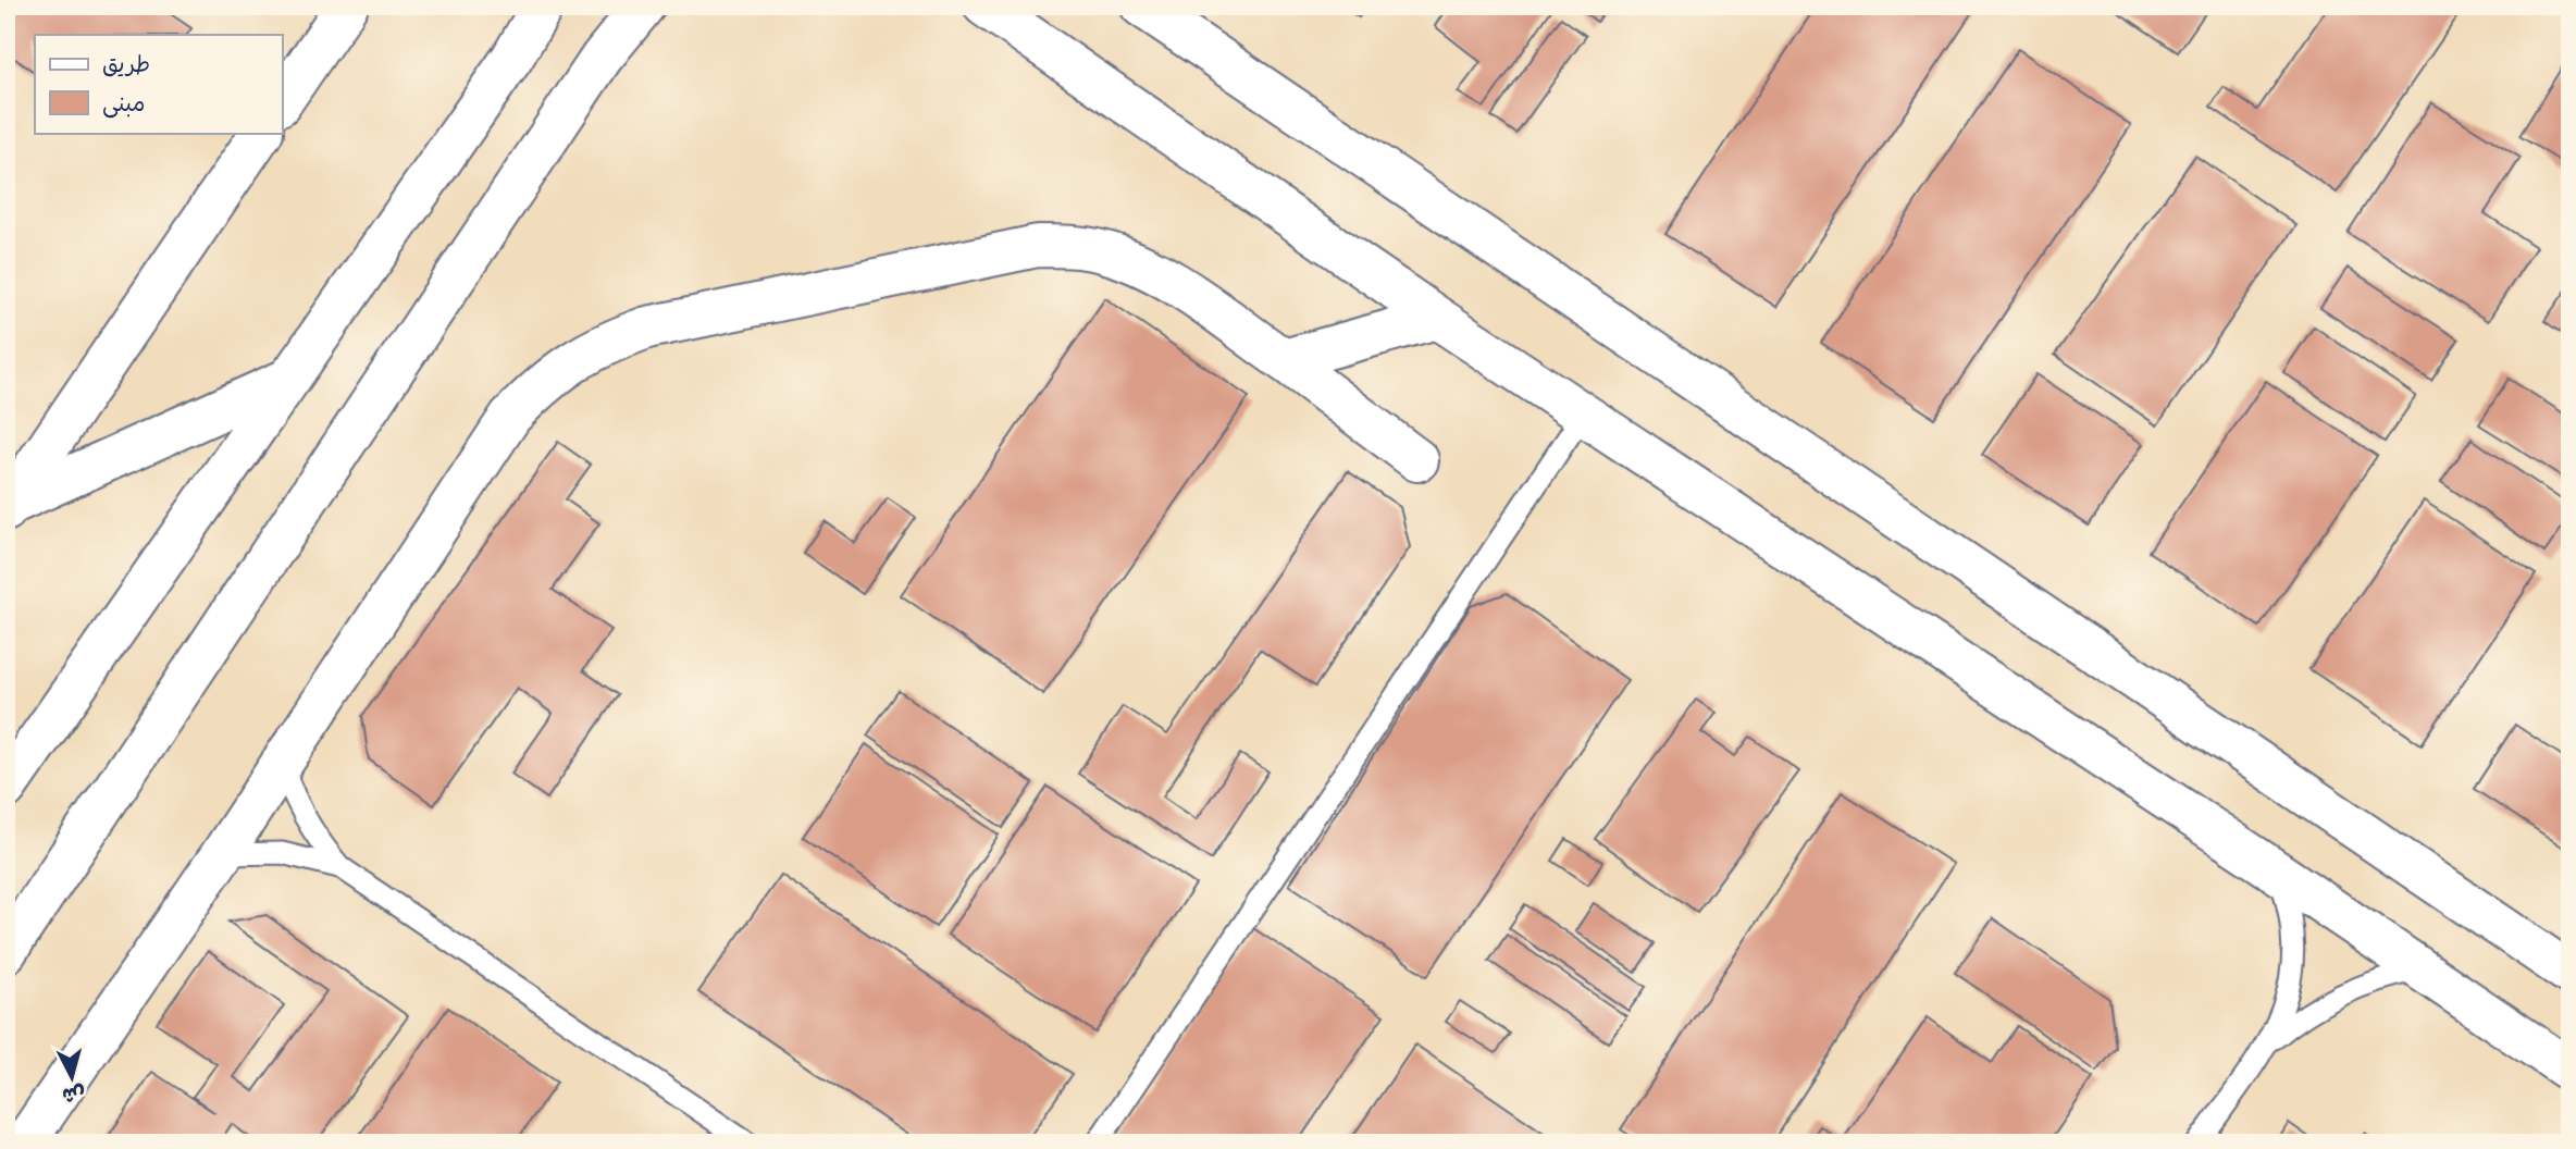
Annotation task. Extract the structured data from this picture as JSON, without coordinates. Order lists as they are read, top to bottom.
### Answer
{
  "legend": ["طريق", "مبنى"],
  "north": "bottom"
}
